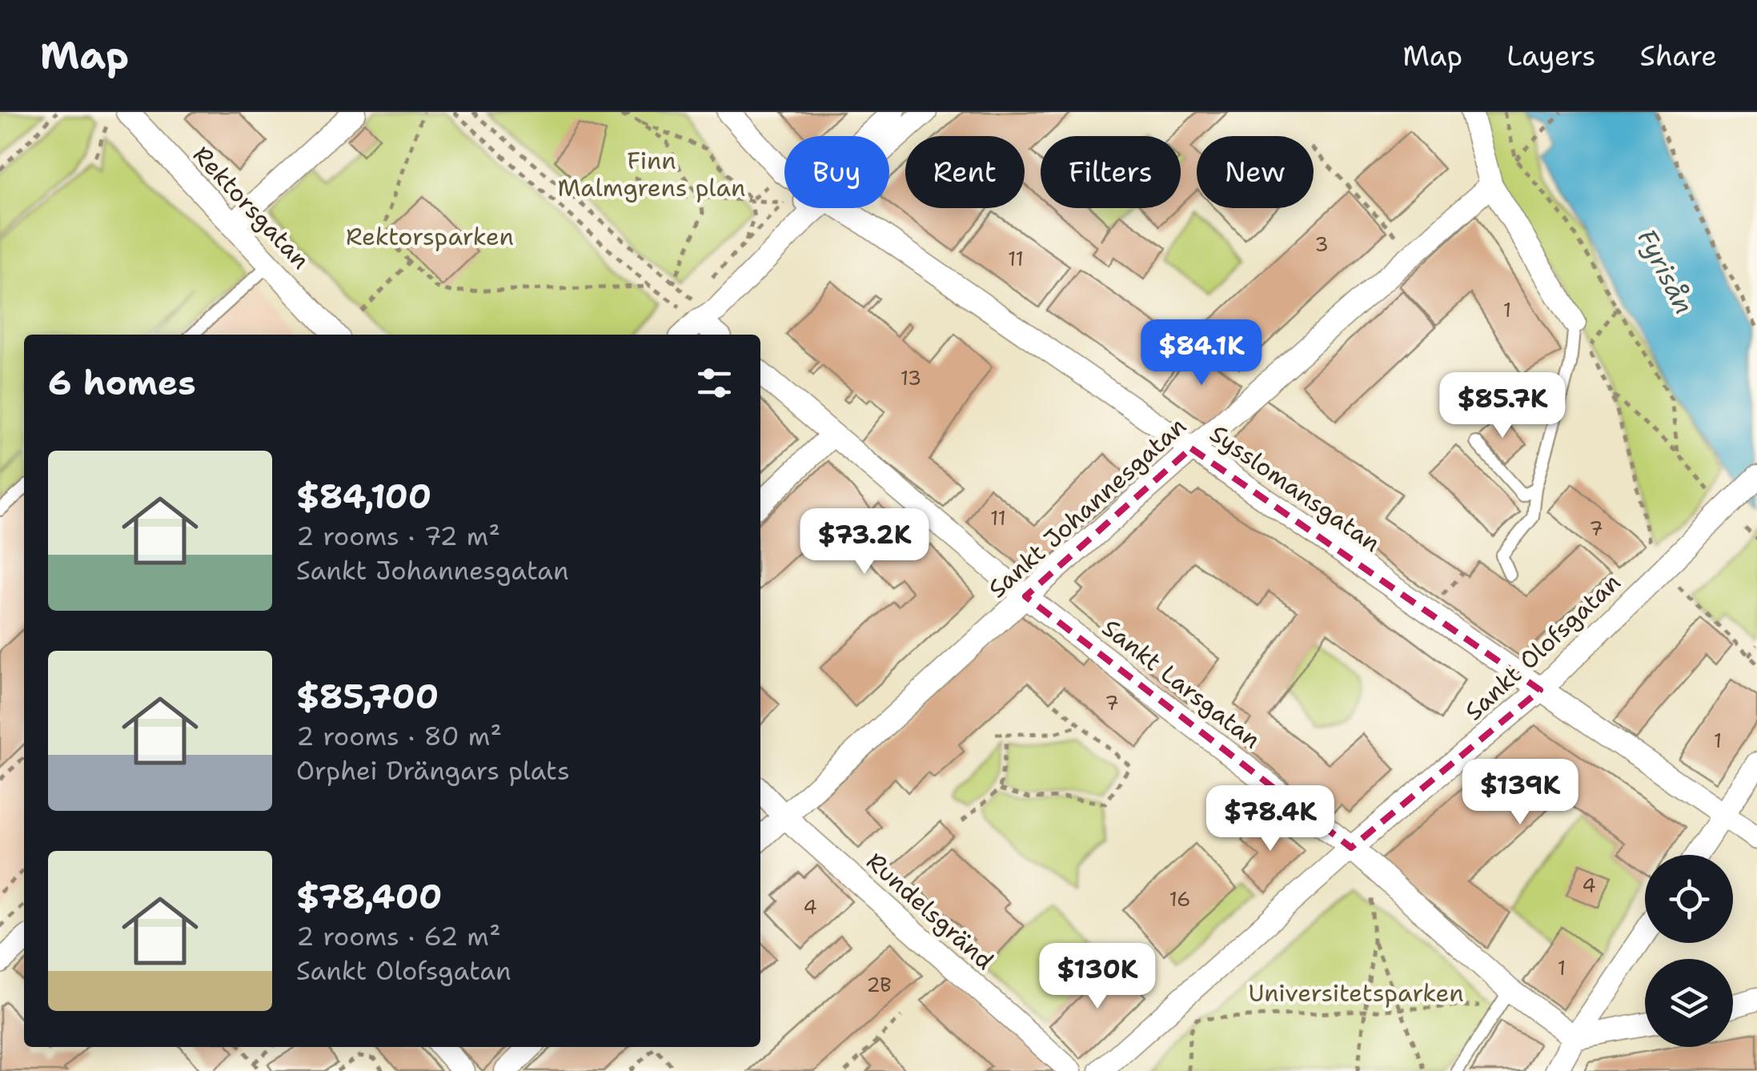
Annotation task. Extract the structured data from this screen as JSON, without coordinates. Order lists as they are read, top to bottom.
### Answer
{
  "streets": {
    "street": [
      "Rektorsgatan",
      "Sysslomansgatan",
      "Sankt Johannesgatan",
      "Sankt Olofsgatan",
      "Sankt Larsgatan",
      "Rundelsgränd"
    ]
  },
  "crossings": [
    ["Sysslomansgatan", "Sankt Johannesgatan"],
    ["Sysslomansgatan", "Sankt Olofsgatan"],
    ["Sankt Johannesgatan", "Sankt Larsgatan"],
    ["Sankt Johannesgatan", "Rundelsgränd"],
    ["Sankt Olofsgatan", "Sankt Larsgatan"]
  ],
  "water": ["Fyrisån"],
  "parks": ["Finn Malmgrens plan", "Rektorsparken", "Universitetsparken"],
  "house_numbers": [
    "3",
    "11",
    "1",
    "13",
    "11",
    "7",
    "7",
    "1",
    "4",
    "16",
    "4",
    "1",
    "2B"
  ],
  "page": {
    "header": "Map",
    "nav": ["Map", "Layers", "Share"],
    "chip": [
      "Buy",
      "Rent",
      "Filters",
      "New"
    ],
    "price": [
      "$84.1K",
      "$85.7K",
      "$73.2K",
      "$139K",
      "$78.4K",
      "$130K"
    ],
    "heading": "6 homes",
    "list": [
      {
        "name": "$84,100",
        "note": "2 rooms · 72 m² · Sankt Johannesgatan"
      },
      {
        "name": "$85,700",
        "note": "2 rooms · 80 m² · Orphei Drängars plats"
      },
      {
        "name": "$78,400",
        "note": "2 rooms · 62 m² · Sankt Olofsgatan"
      }
    ]
  }
}
